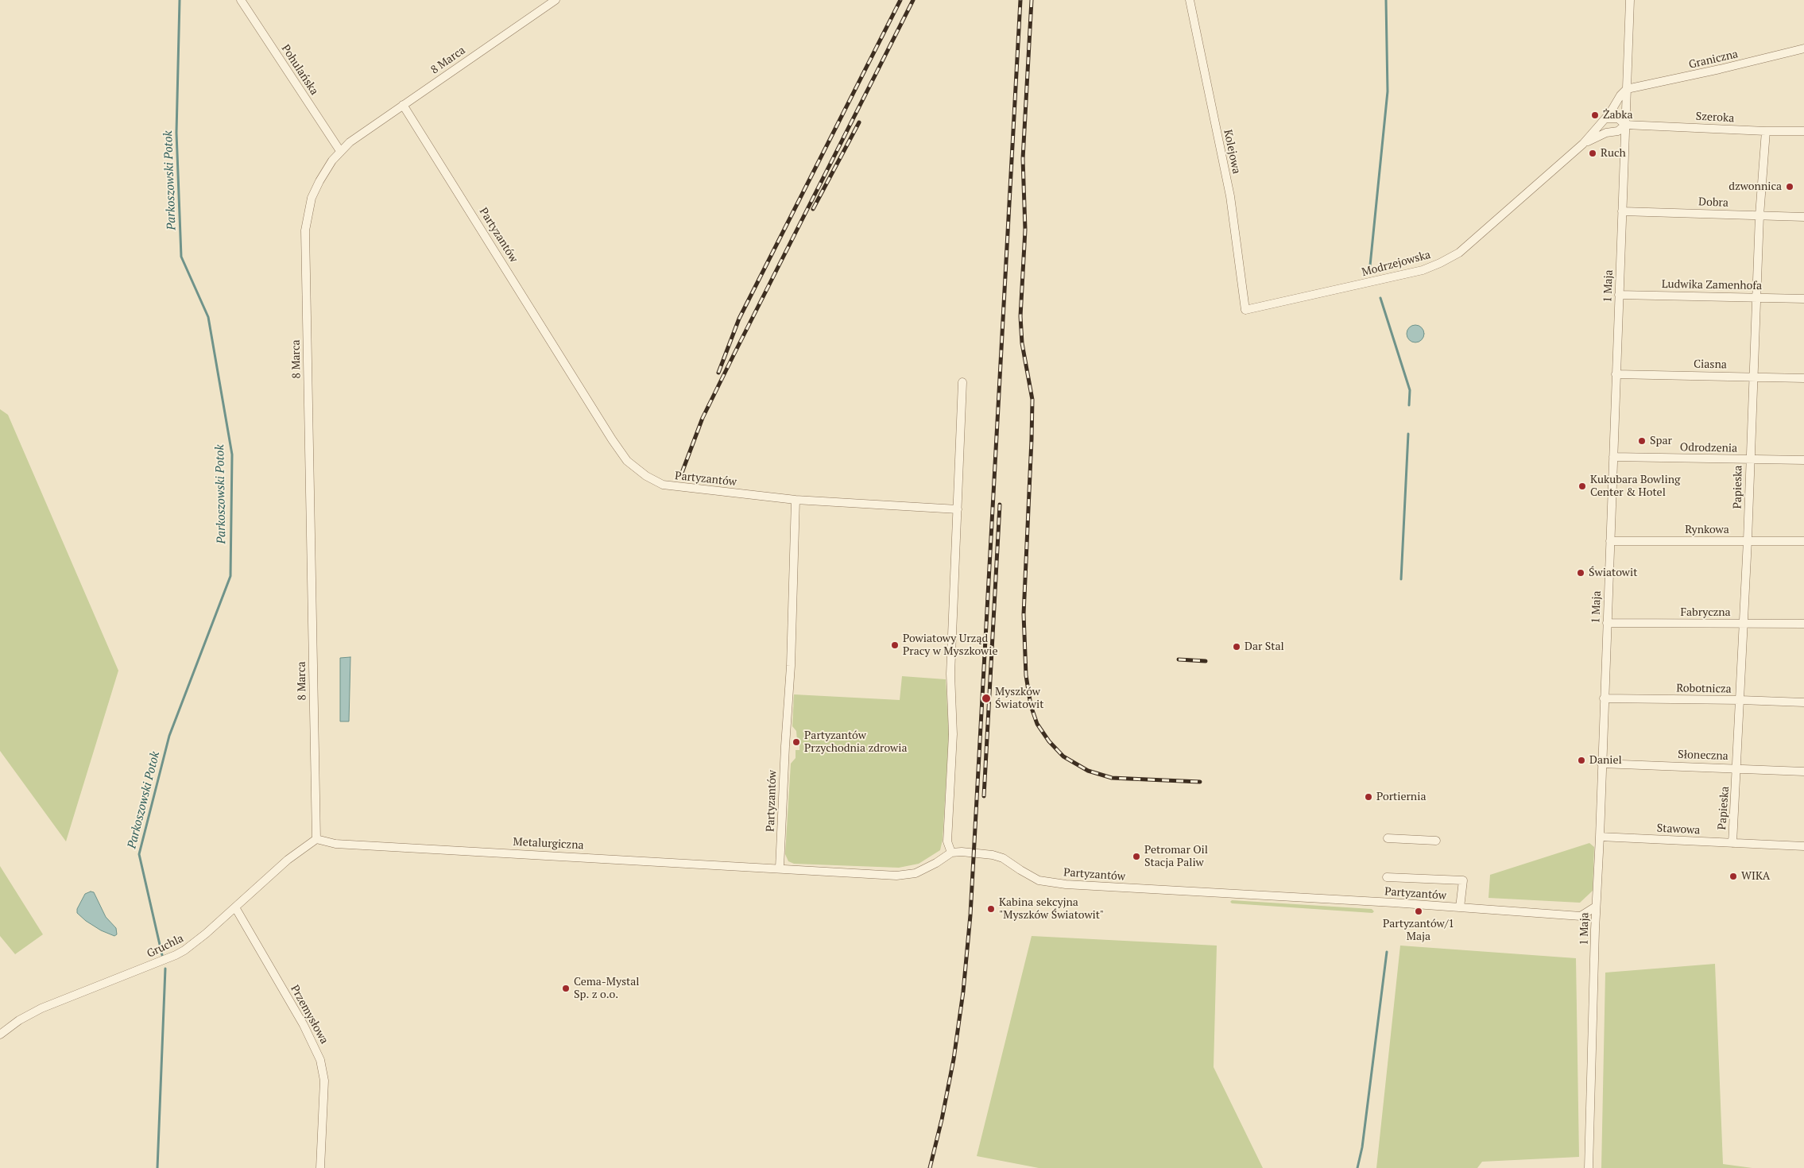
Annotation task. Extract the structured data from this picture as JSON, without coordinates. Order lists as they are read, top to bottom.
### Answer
{
  "streets": {
    "street": [
      "Graniczna",
      "8 Marca",
      "Pohulańska",
      "Szeroka",
      "Kolejowa",
      "Dobra",
      "Partyzantów",
      "Modrzejowska",
      "Ludwika Zamenhofa",
      "1 Maja",
      "Ciasna",
      "Odrodzenia",
      "Papieska",
      "Rynkowa",
      "Fabryczna",
      "Robotnicza",
      "Słoneczna",
      "Stawowa",
      "Metalurgiczna",
      "Gruchla",
      "Przemysłowa"
    ]
  },
  "crossings": [
    ["Graniczna", "Modrzejowska"],
    ["Graniczna", "1 Maja"],
    ["8 Marca", "Pohulańska"],
    ["8 Marca", "Partyzantów"],
    ["8 Marca", "Metalurgiczna"],
    ["8 Marca", "Gruchla"],
    ["Szeroka", "Modrzejowska"],
    ["Szeroka", "1 Maja"],
    ["Szeroka", "Papieska"],
    ["Kolejowa", "Modrzejowska"],
    ["Dobra", "1 Maja"],
    ["Dobra", "Papieska"],
    ["Partyzantów", "1 Maja"],
    ["Partyzantów", "Metalurgiczna"],
    ["Modrzejowska", "1 Maja"],
    ["Ludwika Zamenhofa", "1 Maja"],
    ["Ludwika Zamenhofa", "Papieska"],
    ["1 Maja", "Ciasna"],
    ["1 Maja", "Odrodzenia"],
    ["1 Maja", "Rynkowa"],
    ["1 Maja", "Fabryczna"],
    ["1 Maja", "Robotnicza"],
    ["1 Maja", "Słoneczna"],
    ["1 Maja", "Stawowa"],
    ["Ciasna", "Papieska"],
    ["Odrodzenia", "Papieska"],
    ["Papieska", "Rynkowa"],
    ["Papieska", "Fabryczna"],
    ["Papieska", "Robotnicza"],
    ["Papieska", "Słoneczna"],
    ["Papieska", "Stawowa"],
    ["Metalurgiczna", "Gruchla"],
    ["Gruchla", "Przemysłowa"]
  ],
  "water": ["Parkoszowski Potok"],
  "places": [
    "Żabka",
    "Ruch",
    "dzwonnica",
    "Spar",
    "Kukubara Bowling Center & Hotel",
    "Światowit",
    "Powiatowy Urząd Pracy w Myszkowie",
    "Dar Stal",
    "Myszków Światowit",
    "Partyzantów Przychodnia zdrowia",
    "Daniel",
    "Portiernia",
    "Petromar Oil Stacja Paliw",
    "WIKA",
    "Kabina sekcyjna \"Myszków Światowit\"",
    "Partyzantów/1 Maja",
    "Cema-Mystal Sp. z o.o."
  ]
}
